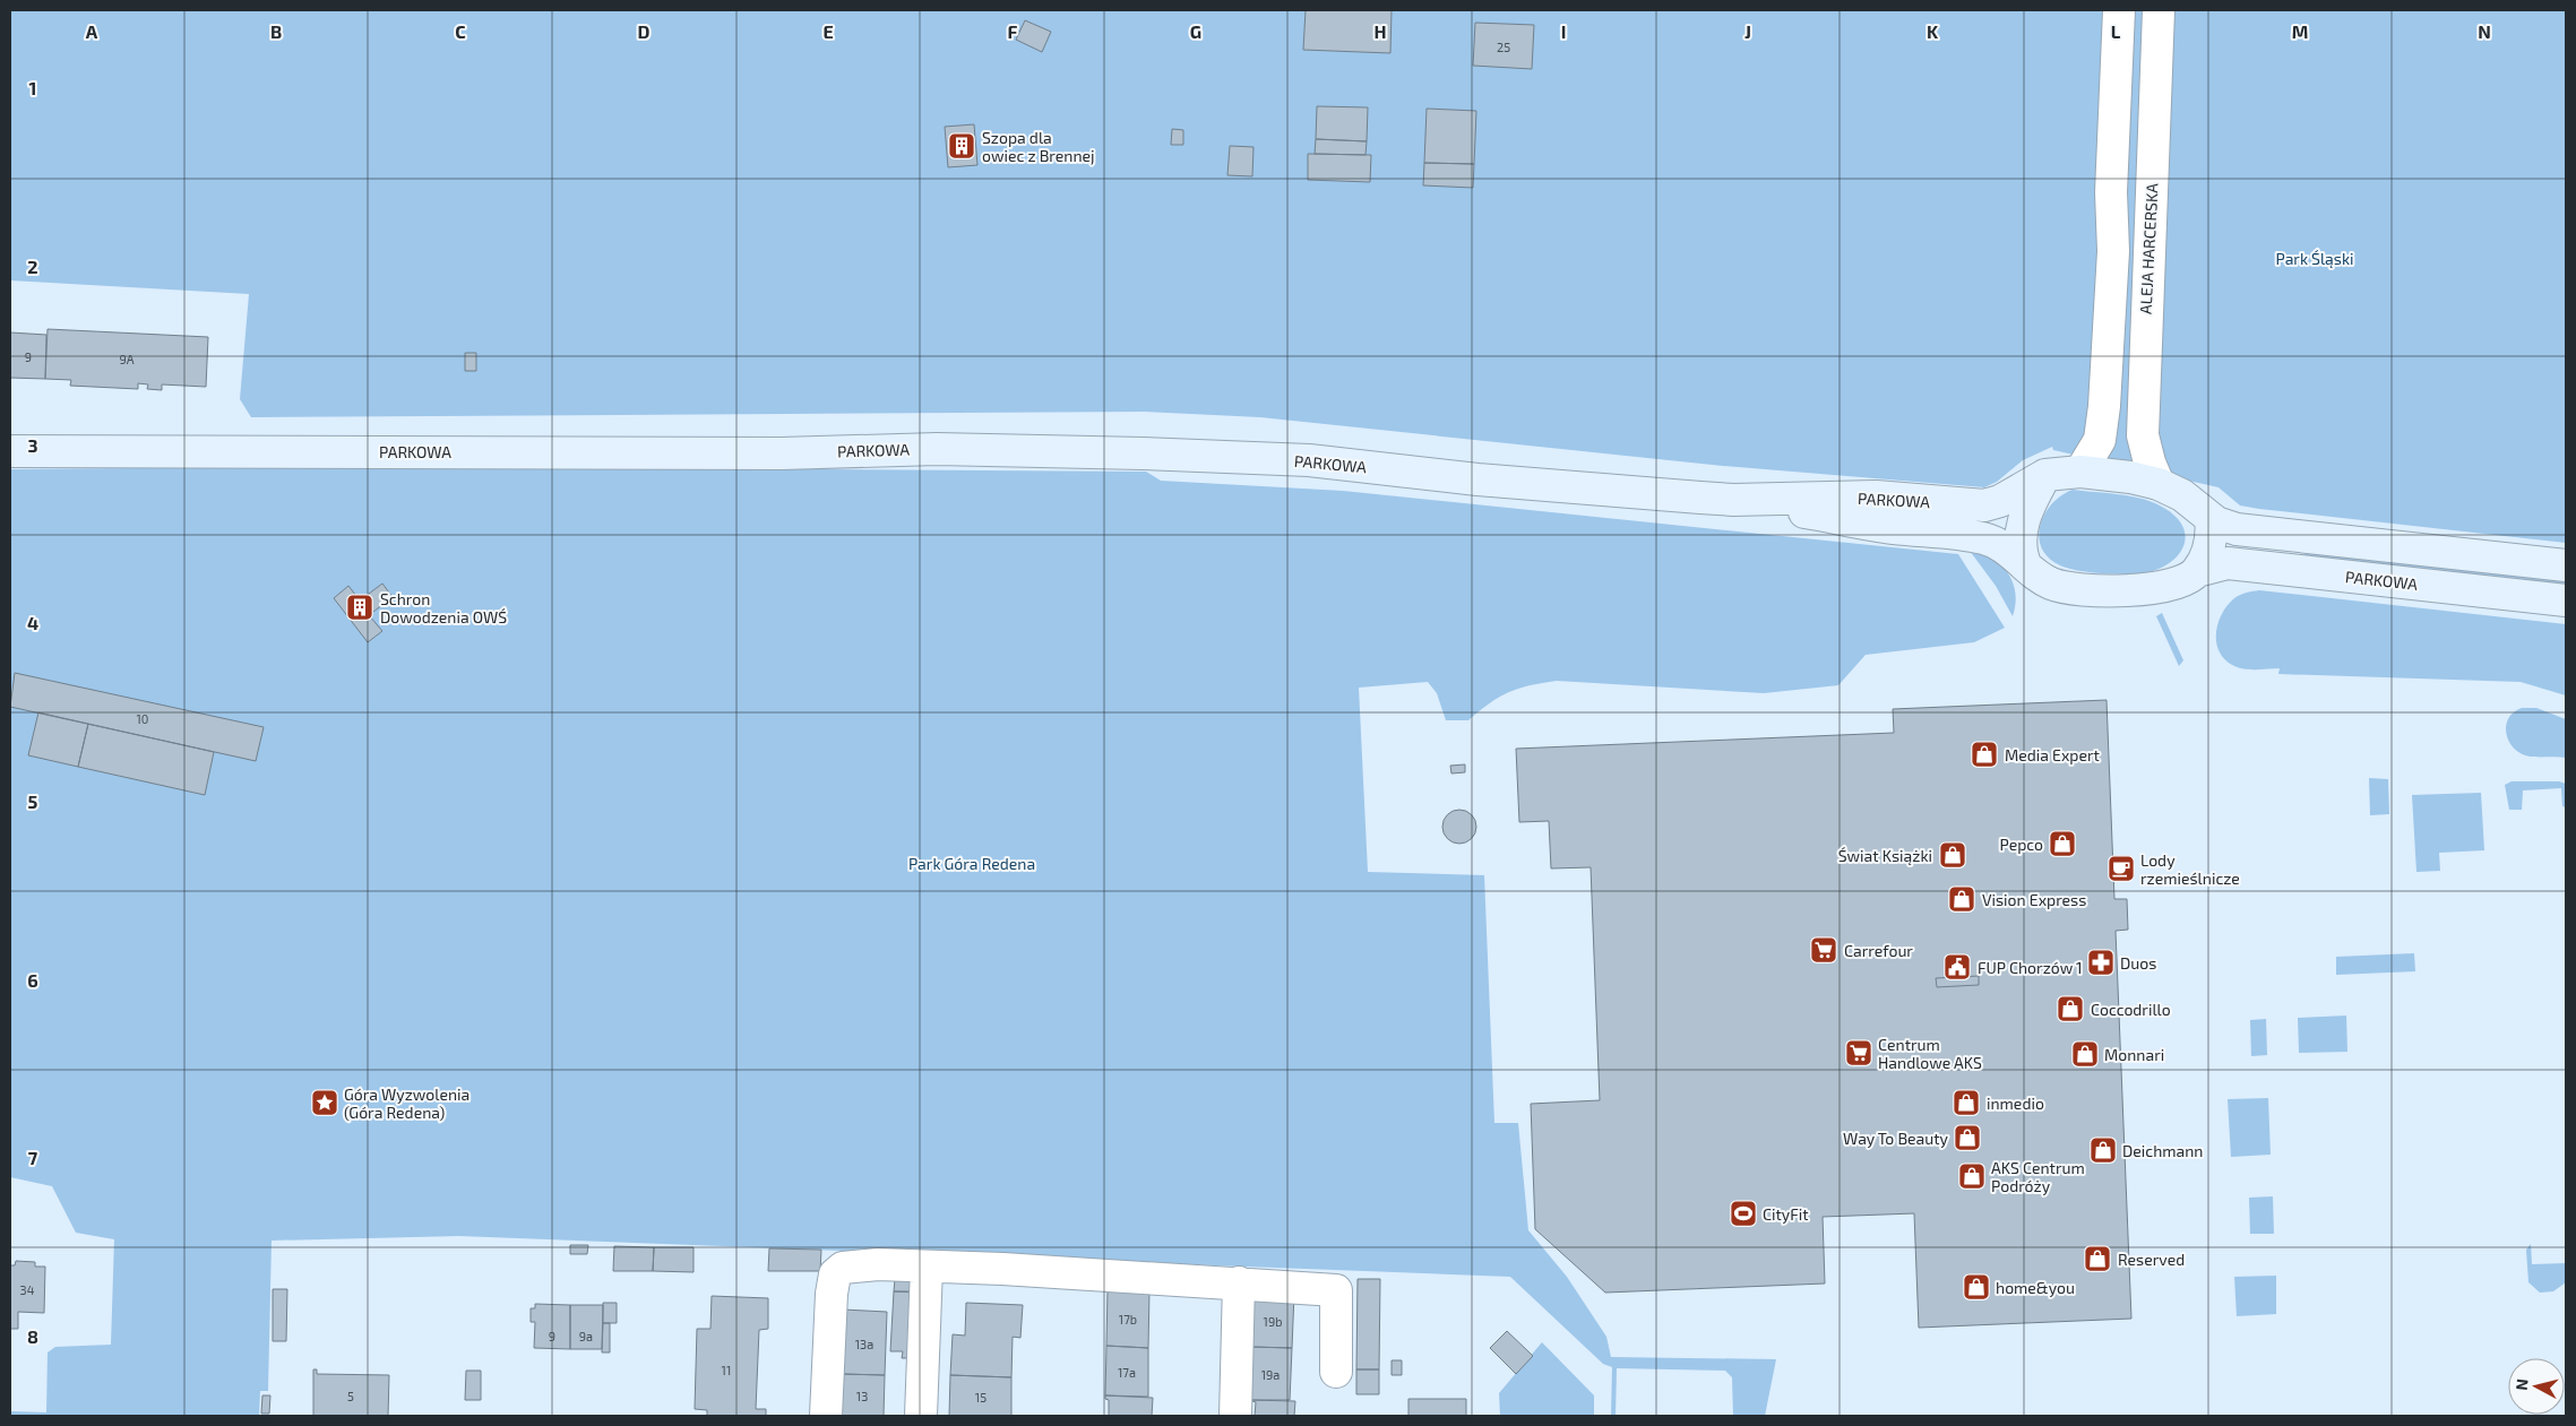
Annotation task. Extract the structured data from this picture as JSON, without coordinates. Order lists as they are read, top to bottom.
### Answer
{
  "streets": {
    "street": ["ALEJA HARCERSKA", "PARKOWA"]
  },
  "crossings": [
    ["ALEJA HARCERSKA", "PARKOWA"]
  ],
  "parks": ["Park Śląski", "Park Góra Redena"],
  "places": {
    "building": ["Szopa dla owiec z Brennej", "Schron Dowodzenia OWŚ"],
    "shop": [
      "Media Expert",
      "Pepco",
      "Świat Książki",
      "Vision Express",
      "Coccodrillo",
      "Monnari",
      "inmedio",
      "Way To Beauty",
      "Deichmann",
      "AKS Centrum Podróży",
      "Reserved",
      "home&you"
    ],
    "cafe": ["Lody rzemieślnicze"],
    "supermarket": ["Carrefour", "Centrum Handlowe AKS"],
    "pharmacy": ["Duos"],
    "public building": ["FUP Chorzów 1"],
    "place": ["Góra Wyzwolenia (Góra Redena)"],
    "sports": ["CityFit"]
  },
  "house_numbers": [
    "25",
    "9",
    "9A",
    "10",
    "34",
    "17b",
    "19b",
    "9",
    "9a",
    "13a",
    "11",
    "17a",
    "19a",
    "5",
    "13",
    "15"
  ],
  "north": "left",
  "grid": {
    "columns": [
      "A",
      "B",
      "C",
      "D",
      "E",
      "F",
      "G",
      "H",
      "I",
      "J",
      "K",
      "L",
      "M",
      "N"
    ],
    "rows": [
      "1",
      "2",
      "3",
      "4",
      "5",
      "6",
      "7",
      "8"
    ]
  }
}
